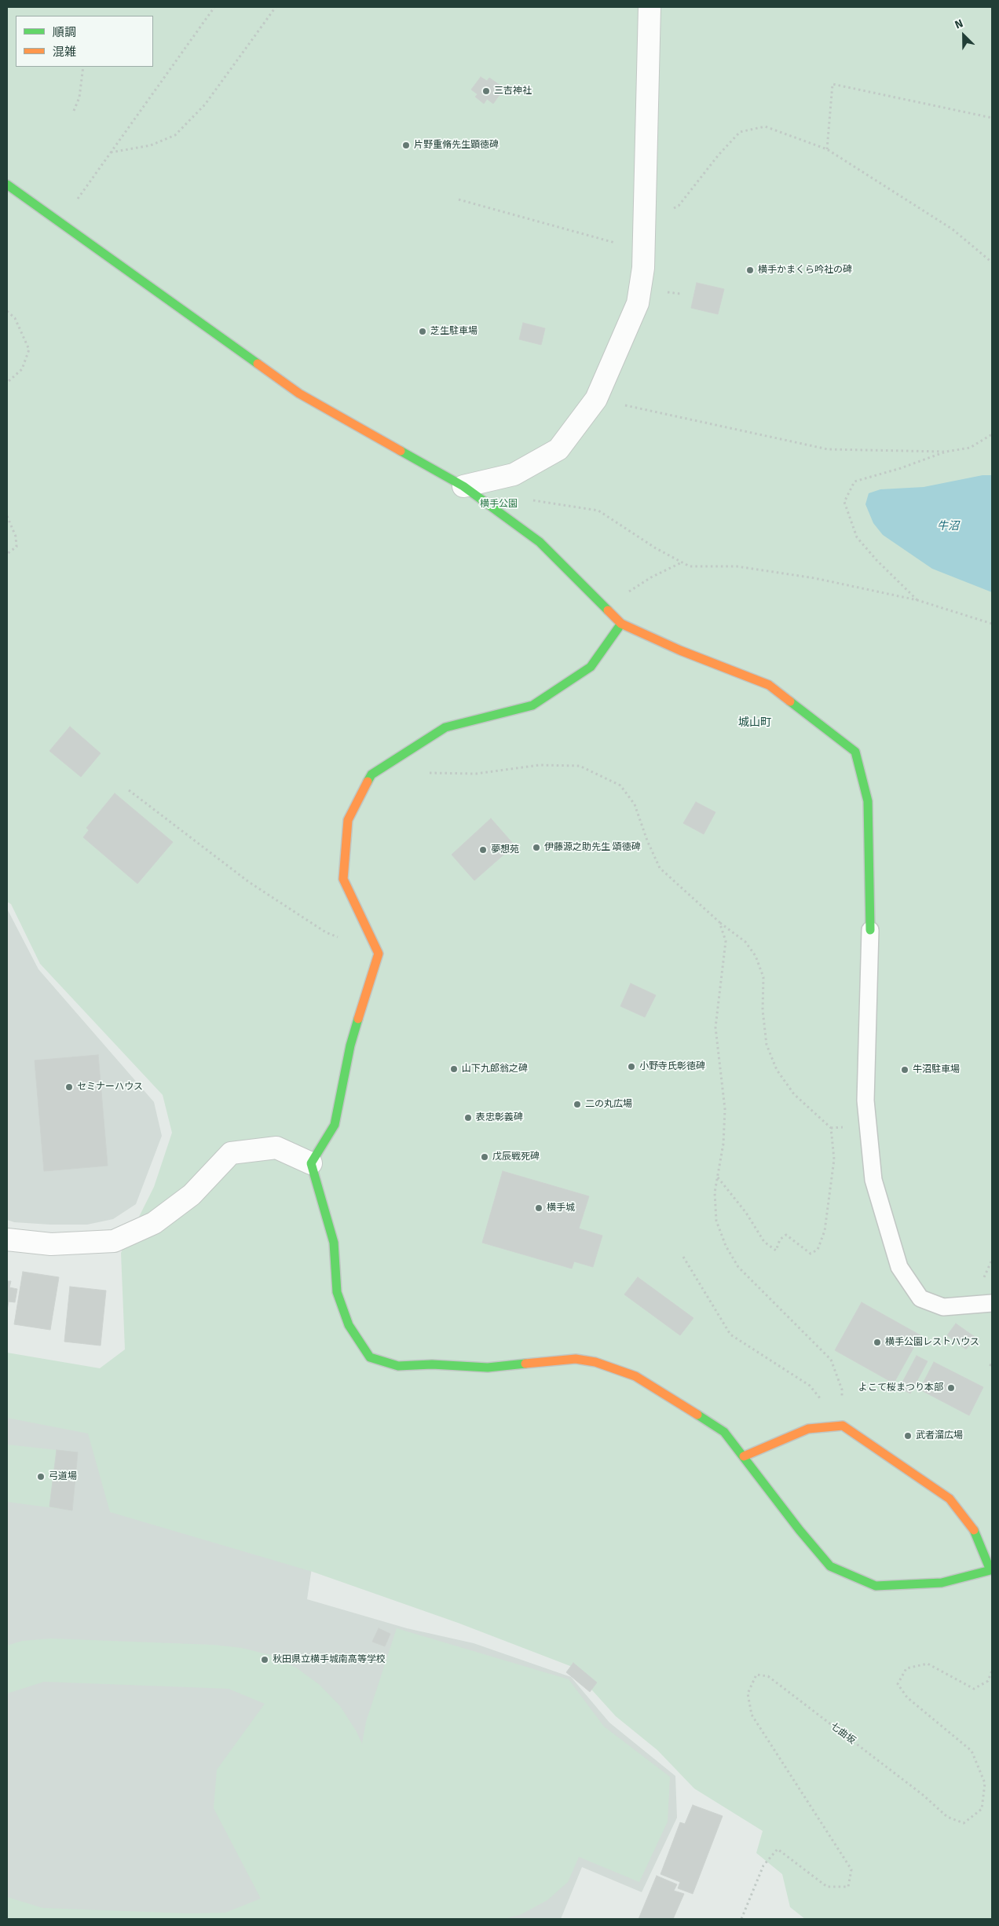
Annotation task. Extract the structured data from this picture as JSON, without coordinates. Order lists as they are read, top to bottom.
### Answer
{
  "streets": {
    "path": ["七曲坂"]
  },
  "districts": ["城山町"],
  "water": ["牛沼"],
  "parks": ["横手公園"],
  "places": [
    "三吉神社",
    "片野重脩先生顕徳碑",
    "横手かまくら吟社の碑",
    "芝生駐車場",
    "伊藤源之助先生 頌徳碑",
    "夢想苑",
    "小野寺氏彰徳碑",
    "山下九郎翁之碑",
    "牛沼駐車場",
    "セミナーハウス",
    "二の丸広場",
    "表忠彰義碑",
    "戊辰戦死碑",
    "横手城",
    "横手公園レストハウス",
    "よこて桜まつり本部",
    "武者溜広場",
    "弓道場",
    "秋田県立横手城南高等学校"
  ],
  "legend": ["順調", "混雑"],
  "north": "top left"
}
